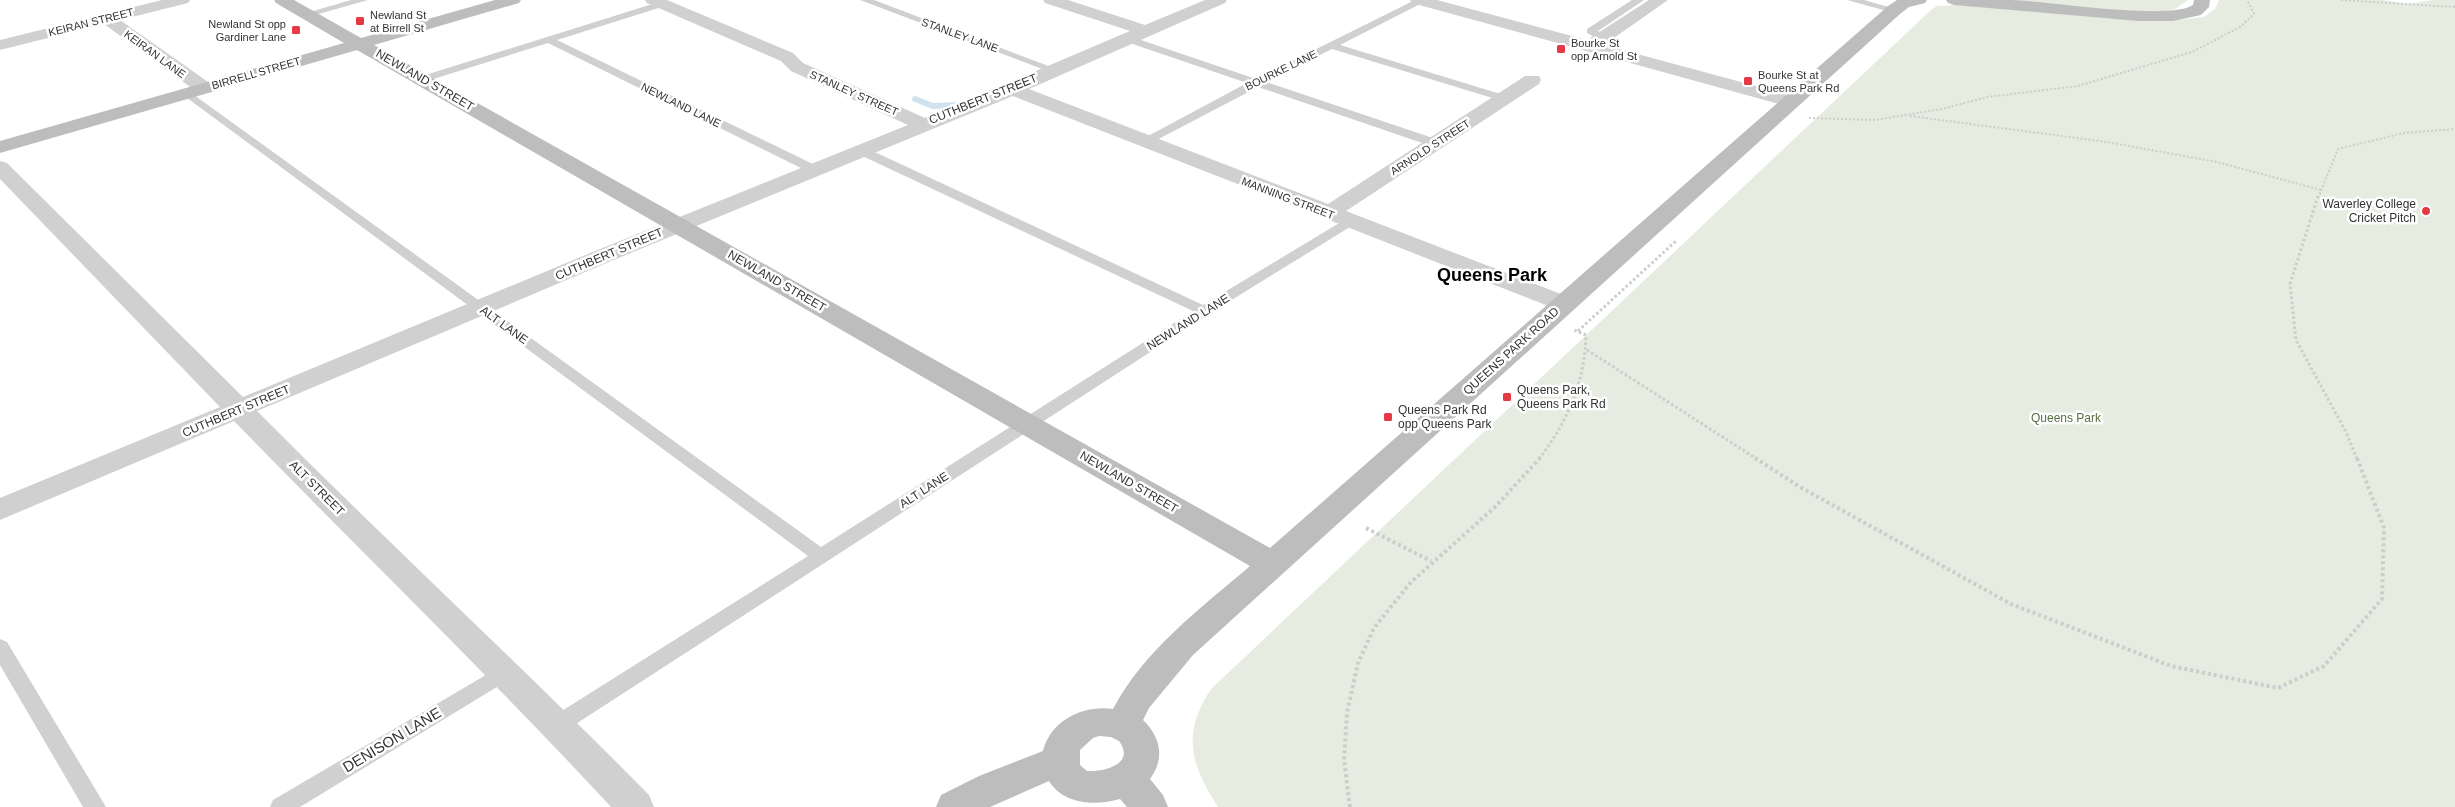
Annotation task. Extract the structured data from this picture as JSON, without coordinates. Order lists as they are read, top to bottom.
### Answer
{
  "streets": {
    "street": [
      "KEIRAN STREET",
      "KEIRAN LANE",
      "BIRRELL STREET",
      "NEWLAND STREET",
      "STANLEY STREET",
      "CUTHBERT STREET",
      "ARNOLD STREET",
      "MANNING STREET",
      "QUEENS PARK ROAD",
      "ALT STREET"
    ],
    "lane": [
      "STANLEY LANE",
      "BOURKE LANE",
      "NEWLAND LANE",
      "ALT LANE",
      "DENISON LANE"
    ]
  },
  "crossings": [
    ["KEIRAN STREET", "KEIRAN LANE"],
    ["STANLEY LANE", "CUTHBERT STREET"],
    ["KEIRAN LANE", "BIRRELL STREET"],
    ["KEIRAN LANE", "ALT LANE"],
    ["BOURKE LANE", "MANNING STREET"],
    ["BIRRELL STREET", "NEWLAND STREET"],
    ["BIRRELL STREET", "ALT LANE"],
    ["NEWLAND STREET", "CUTHBERT STREET"],
    ["NEWLAND STREET", "NEWLAND LANE"],
    ["NEWLAND STREET", "ALT LANE"],
    ["NEWLAND STREET", "QUEENS PARK ROAD"],
    ["STANLEY STREET", "CUTHBERT STREET"],
    ["CUTHBERT STREET", "NEWLAND LANE"],
    ["CUTHBERT STREET", "MANNING STREET"],
    ["CUTHBERT STREET", "ALT LANE"],
    ["CUTHBERT STREET", "ALT STREET"],
    ["NEWLAND LANE", "MANNING STREET"],
    ["NEWLAND LANE", "ALT LANE"],
    ["ARNOLD STREET", "MANNING STREET"],
    ["MANNING STREET", "QUEENS PARK ROAD"],
    ["ALT LANE", "ALT STREET"],
    ["ALT STREET", "DENISON LANE"]
  ],
  "districts": ["Queens Park"],
  "parks": ["Queens Park"],
  "places": {
    "transit": [
      "Newland St at Birrell St",
      "Newland St opp Gardiner Lane",
      "Bourke St opp Arnold St",
      "Bourke St at Queens Park Rd",
      "Queens Park, Queens Park Rd",
      "Queens Park Rd opp Queens Park"
    ],
    "other": ["Waverley College Cricket Pitch"]
  }
}
